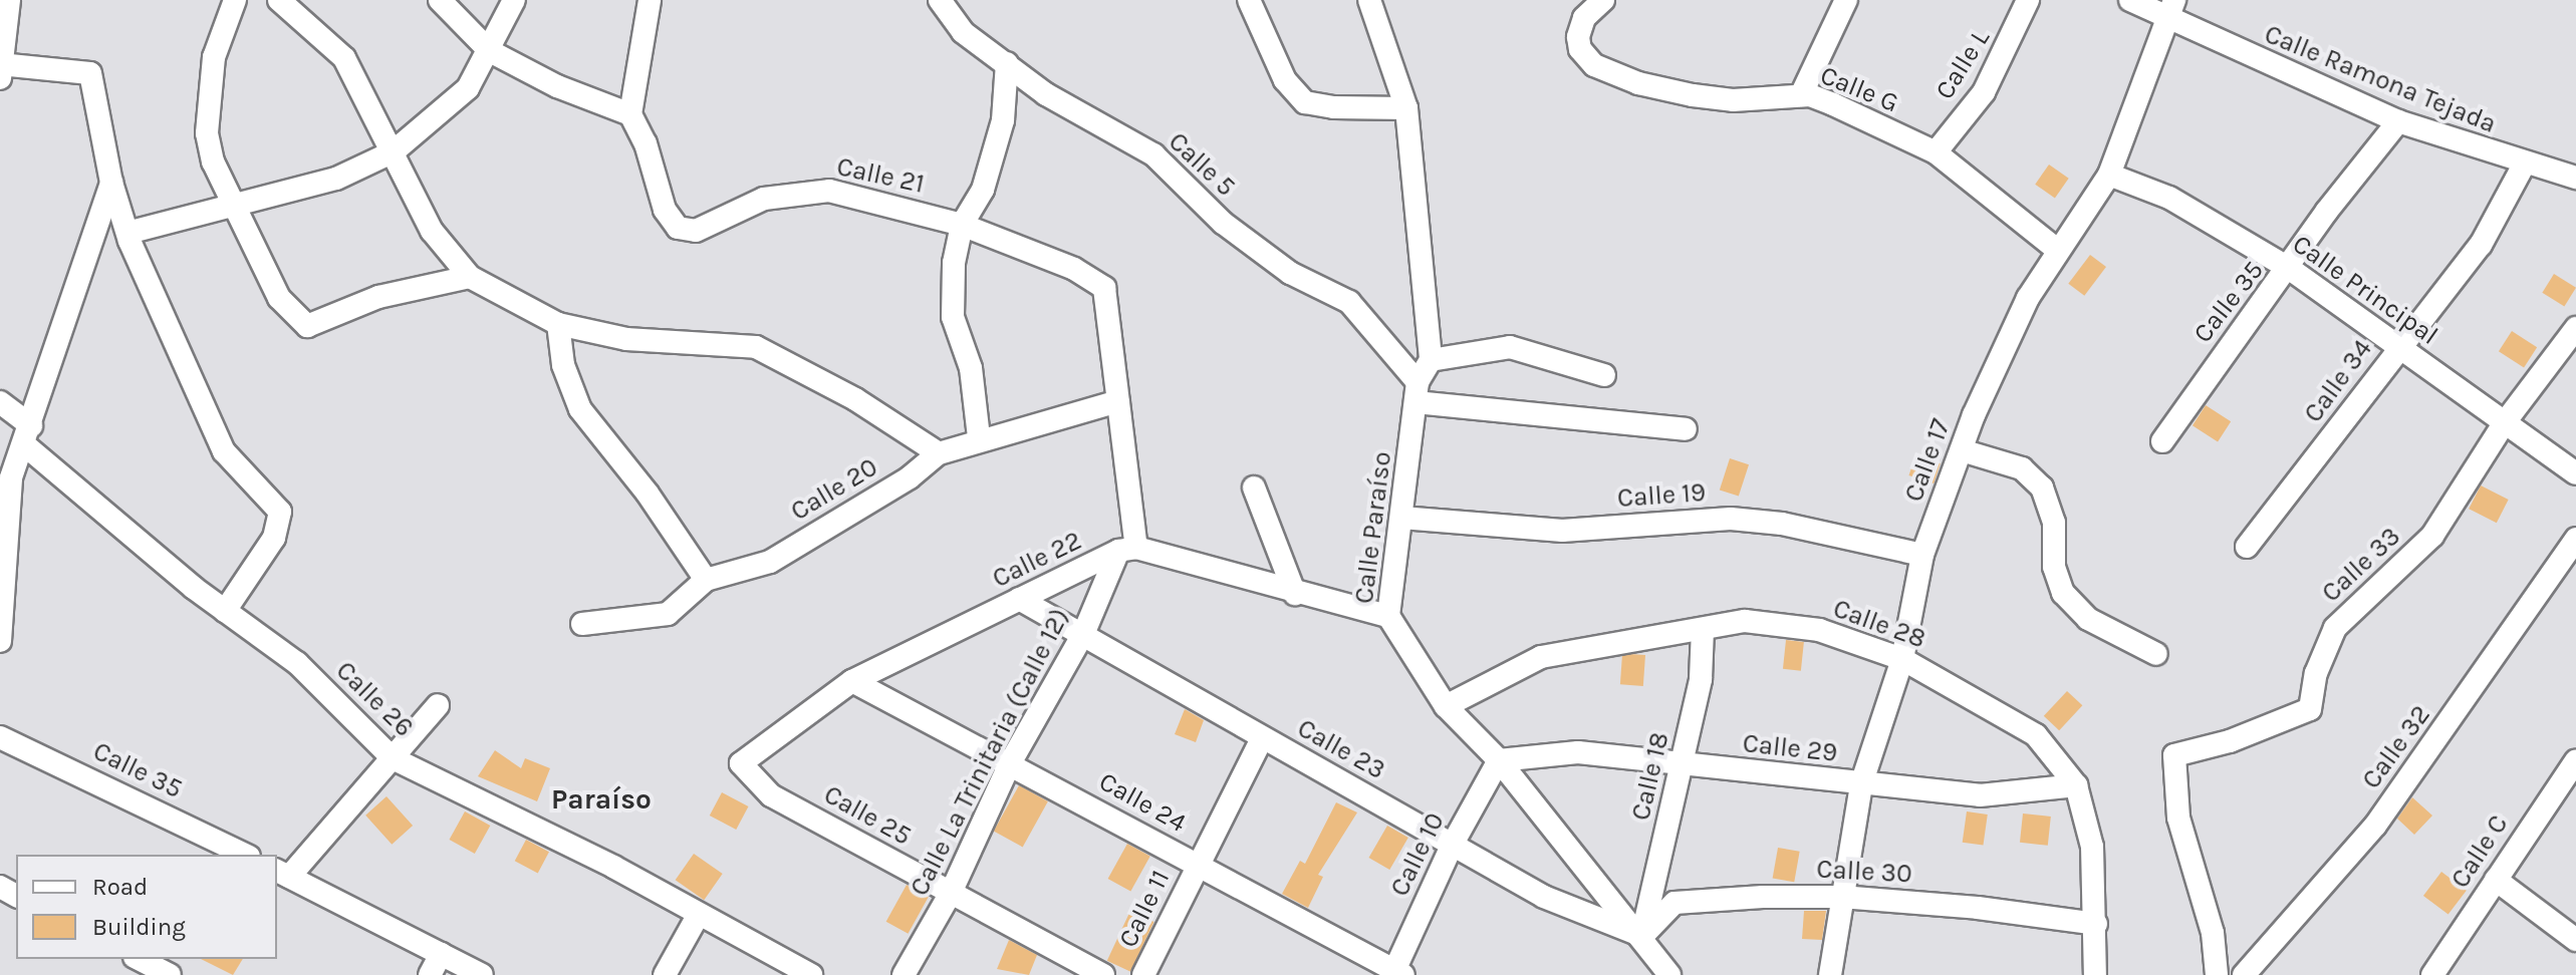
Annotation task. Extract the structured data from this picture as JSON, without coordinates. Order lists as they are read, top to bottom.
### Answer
{
  "streets": {
    "street": [
      "Calle L",
      "Calle Ramona Tejada",
      "Calle G",
      "Calle 5",
      "Calle 21",
      "Calle Principal",
      "Calle 35",
      "Calle 34",
      "Calle 17",
      "Calle 20",
      "Calle 19",
      "Calle Paraíso",
      "Calle 22",
      "Calle 33",
      "Calle 28",
      "Calle 26",
      "Calle 32",
      "Calle 29",
      "Calle 23",
      "Calle La Trinitaria (Calle 12)",
      "Calle 18",
      "Calle 24",
      "Calle 25",
      "Calle C",
      "Calle 10",
      "Calle 30",
      "Calle 11"
    ]
  },
  "crossings": [
    ["Calle L", "Calle G"],
    ["Calle Ramona Tejada", "Calle 35"],
    ["Calle Ramona Tejada", "Calle 34"],
    ["Calle Ramona Tejada", "Calle 17"],
    ["Calle G", "Calle 17"],
    ["Calle 5", "Calle Paraíso"],
    ["Calle 21", "Calle 20"],
    ["Calle 21", "Calle 22"],
    ["Calle 21", "Calle La Trinitaria (Calle 12)"],
    ["Calle Principal", "Calle 35"],
    ["Calle Principal", "Calle 34"],
    ["Calle Principal", "Calle 17"],
    ["Calle Principal", "Calle 33"],
    ["Calle 17", "Calle 19"],
    ["Calle 17", "Calle 28"],
    ["Calle 17", "Calle 29"],
    ["Calle 17", "Calle 30"],
    ["Calle 19", "Calle Paraíso"],
    ["Calle Paraíso", "Calle 28"],
    ["Calle Paraíso", "Calle 29"],
    ["Calle Paraíso", "Calle 23"],
    ["Calle Paraíso", "Calle 18"],
    ["Calle Paraíso", "Calle 10"],
    ["Calle Paraíso", "Calle 30"],
    ["Calle 22", "Calle 23"],
    ["Calle 22", "Calle La Trinitaria (Calle 12)"],
    ["Calle 22", "Calle 24"],
    ["Calle 22", "Calle 25"],
    ["Calle 28", "Calle 29"],
    ["Calle 28", "Calle 18"],
    ["Calle 28", "Calle 30"],
    ["Calle 29", "Calle 18"],
    ["Calle 29", "Calle 10"],
    ["Calle 23", "Calle La Trinitaria (Calle 12)"],
    ["Calle 23", "Calle 18"],
    ["Calle 23", "Calle 10"],
    ["Calle 23", "Calle 30"],
    ["Calle 23", "Calle 11"],
    ["Calle La Trinitaria (Calle 12)", "Calle 24"],
    ["Calle La Trinitaria (Calle 12)", "Calle 25"],
    ["Calle 18", "Calle 30"],
    ["Calle 24", "Calle 10"],
    ["Calle 24", "Calle 11"]
  ],
  "districts": ["Paraíso"],
  "legend": ["Road", "Building"]
}
